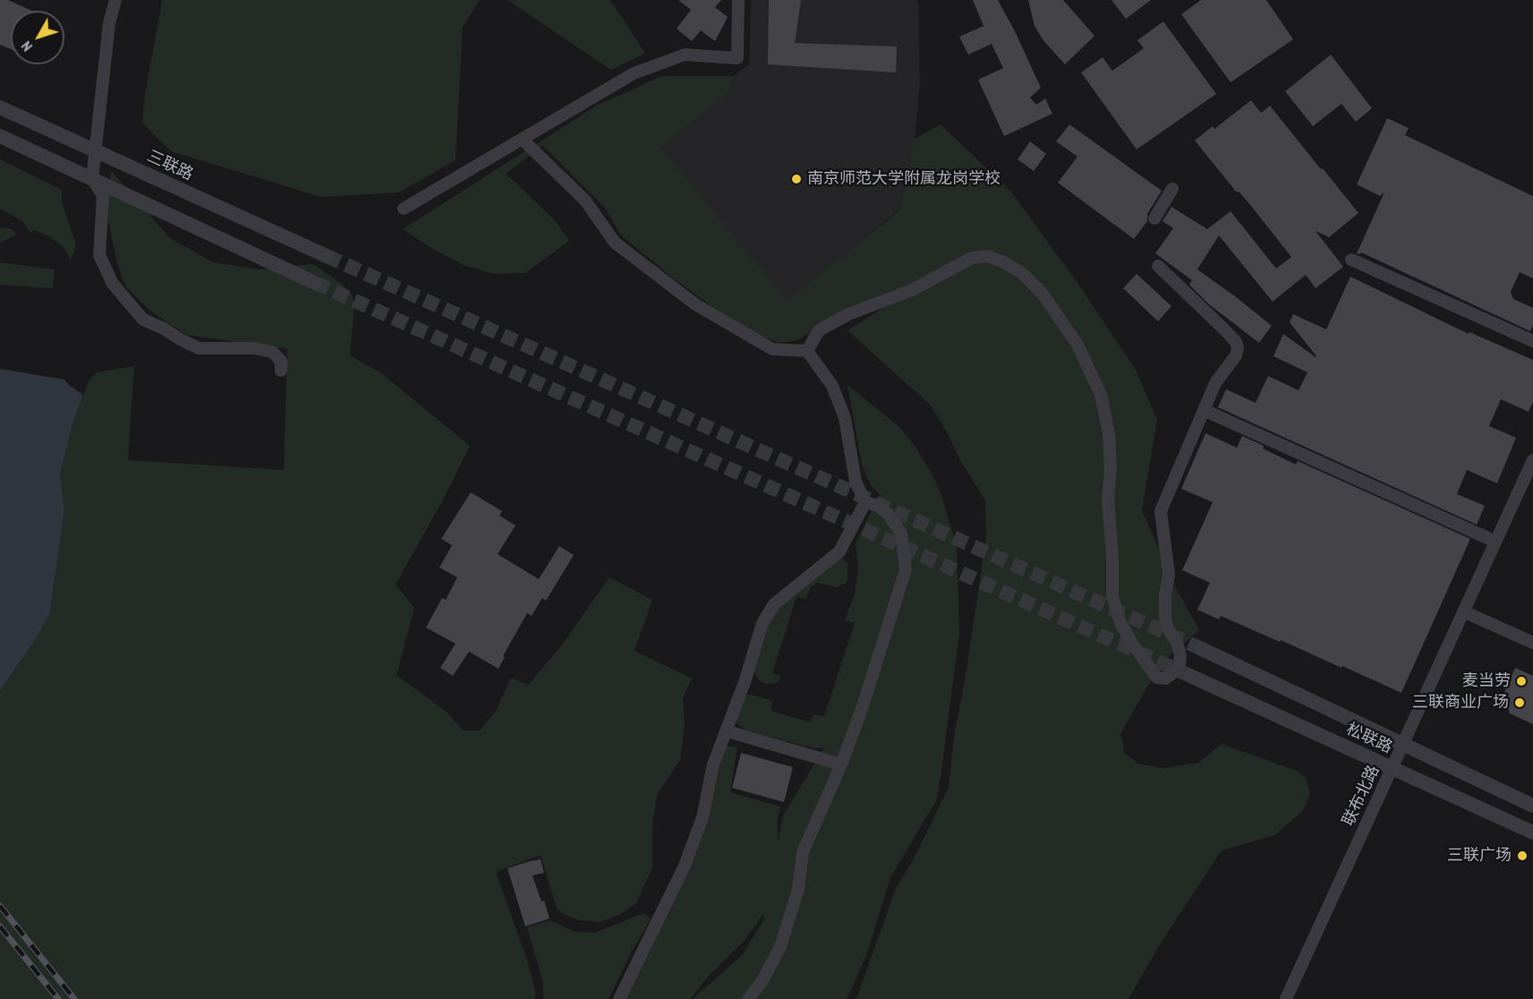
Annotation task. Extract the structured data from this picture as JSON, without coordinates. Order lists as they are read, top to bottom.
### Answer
{
  "streets": {
    "street": ["三联路", "松联路", "联布北路"]
  },
  "crossings": [
    ["松联路", "联布北路"]
  ],
  "places": [
    "南京师范大学附属龙岗学校",
    "麦当劳",
    "三联商业广场",
    "三联广场"
  ],
  "north": "bottom left"
}
